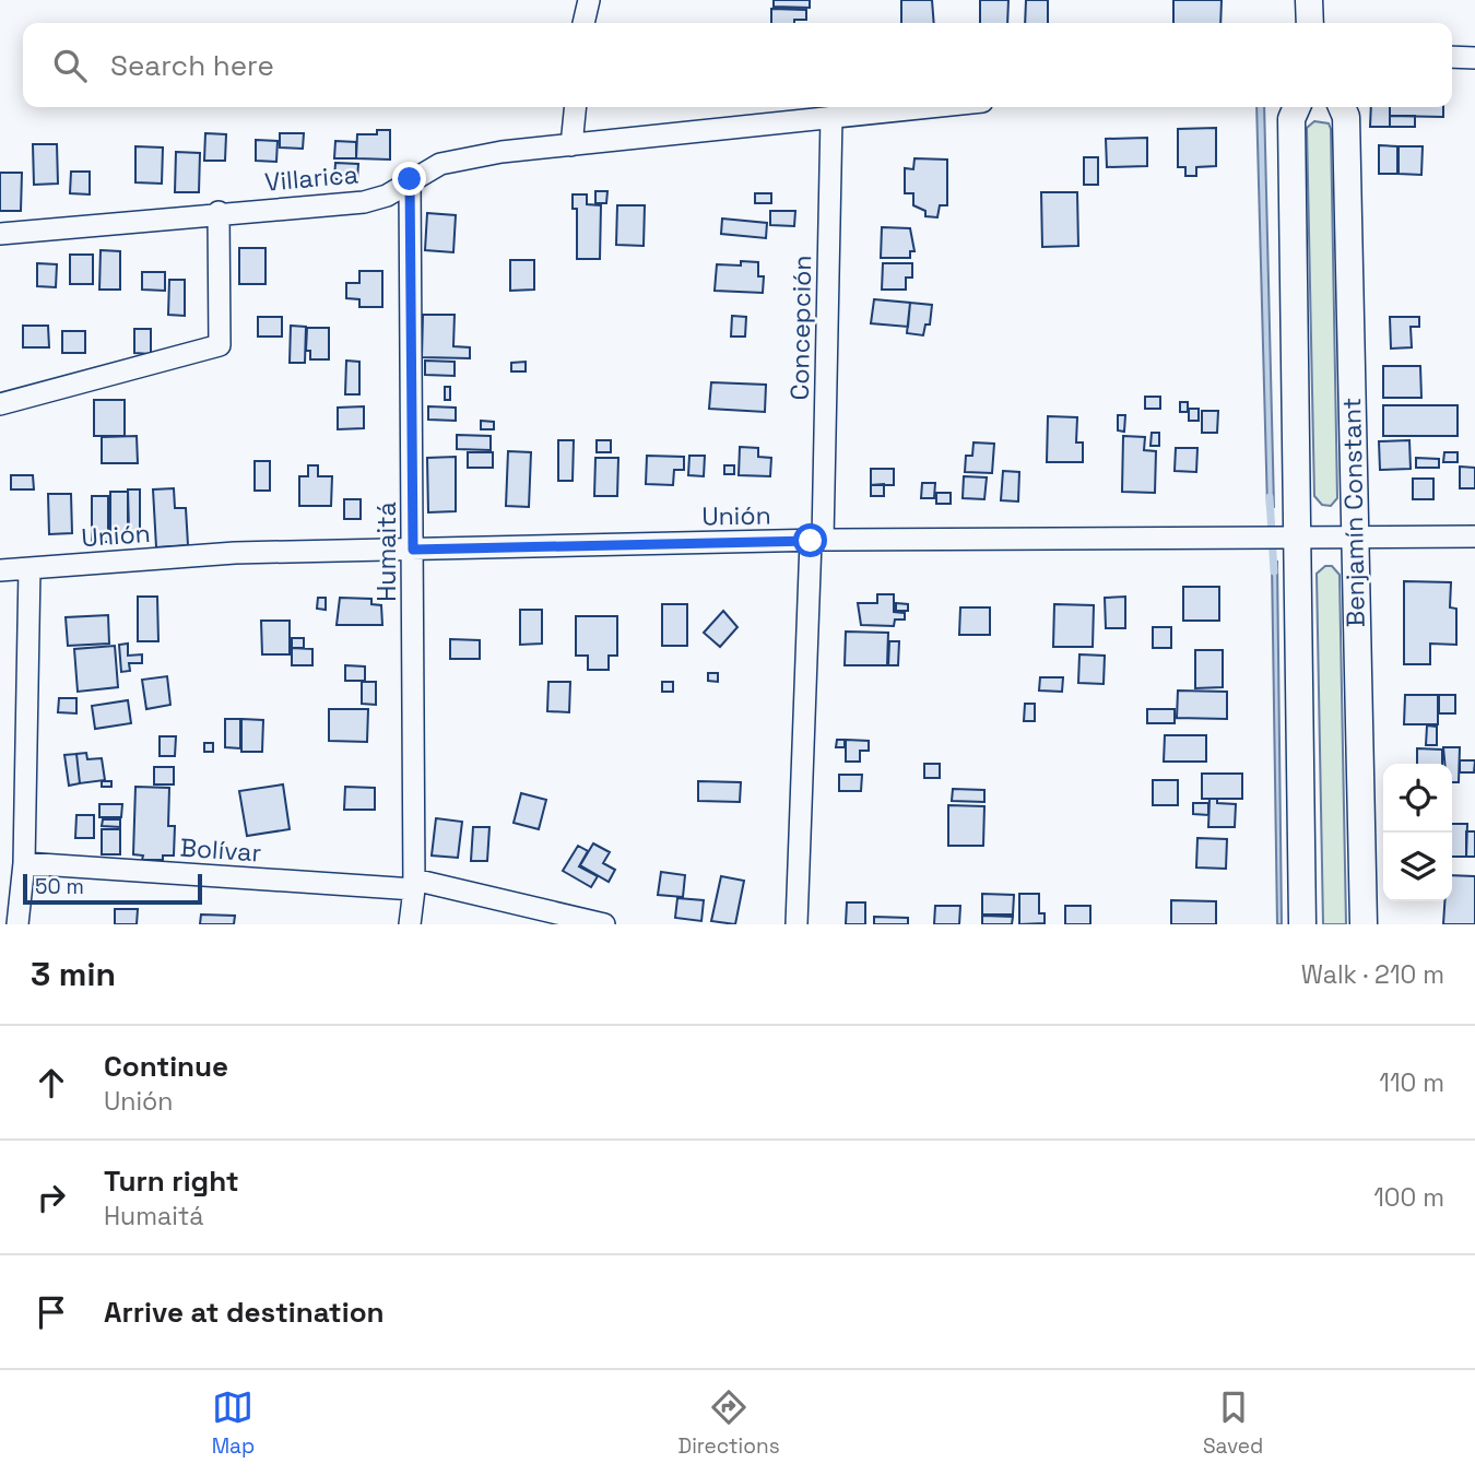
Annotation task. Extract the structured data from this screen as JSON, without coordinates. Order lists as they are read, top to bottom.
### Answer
{
  "streets": {
    "street": [
      "Villarica",
      "Concepción",
      "Benjamín Constant",
      "Unión",
      "Humaitá",
      "Bolívar"
    ]
  },
  "crossings": [
    ["Villarica", "Concepción"],
    ["Villarica", "Humaitá"],
    ["Concepción", "Unión"],
    ["Benjamín Constant", "Unión"],
    ["Unión", "Humaitá"],
    ["Humaitá", "Bolívar"]
  ],
  "scale_bar": "50 m",
  "page": {
    "search": "Search here",
    "scale": "50 m",
    "heading": ["3 min", "Walk · 210 m"],
    "list": [
      ["Continue", "Unión", "110 m"],
      ["Turn right", "Humaitá", "100 m"],
      "Arrive at destination"
    ],
    "nav": ["Map", "Directions", "Saved"]
  }
}
